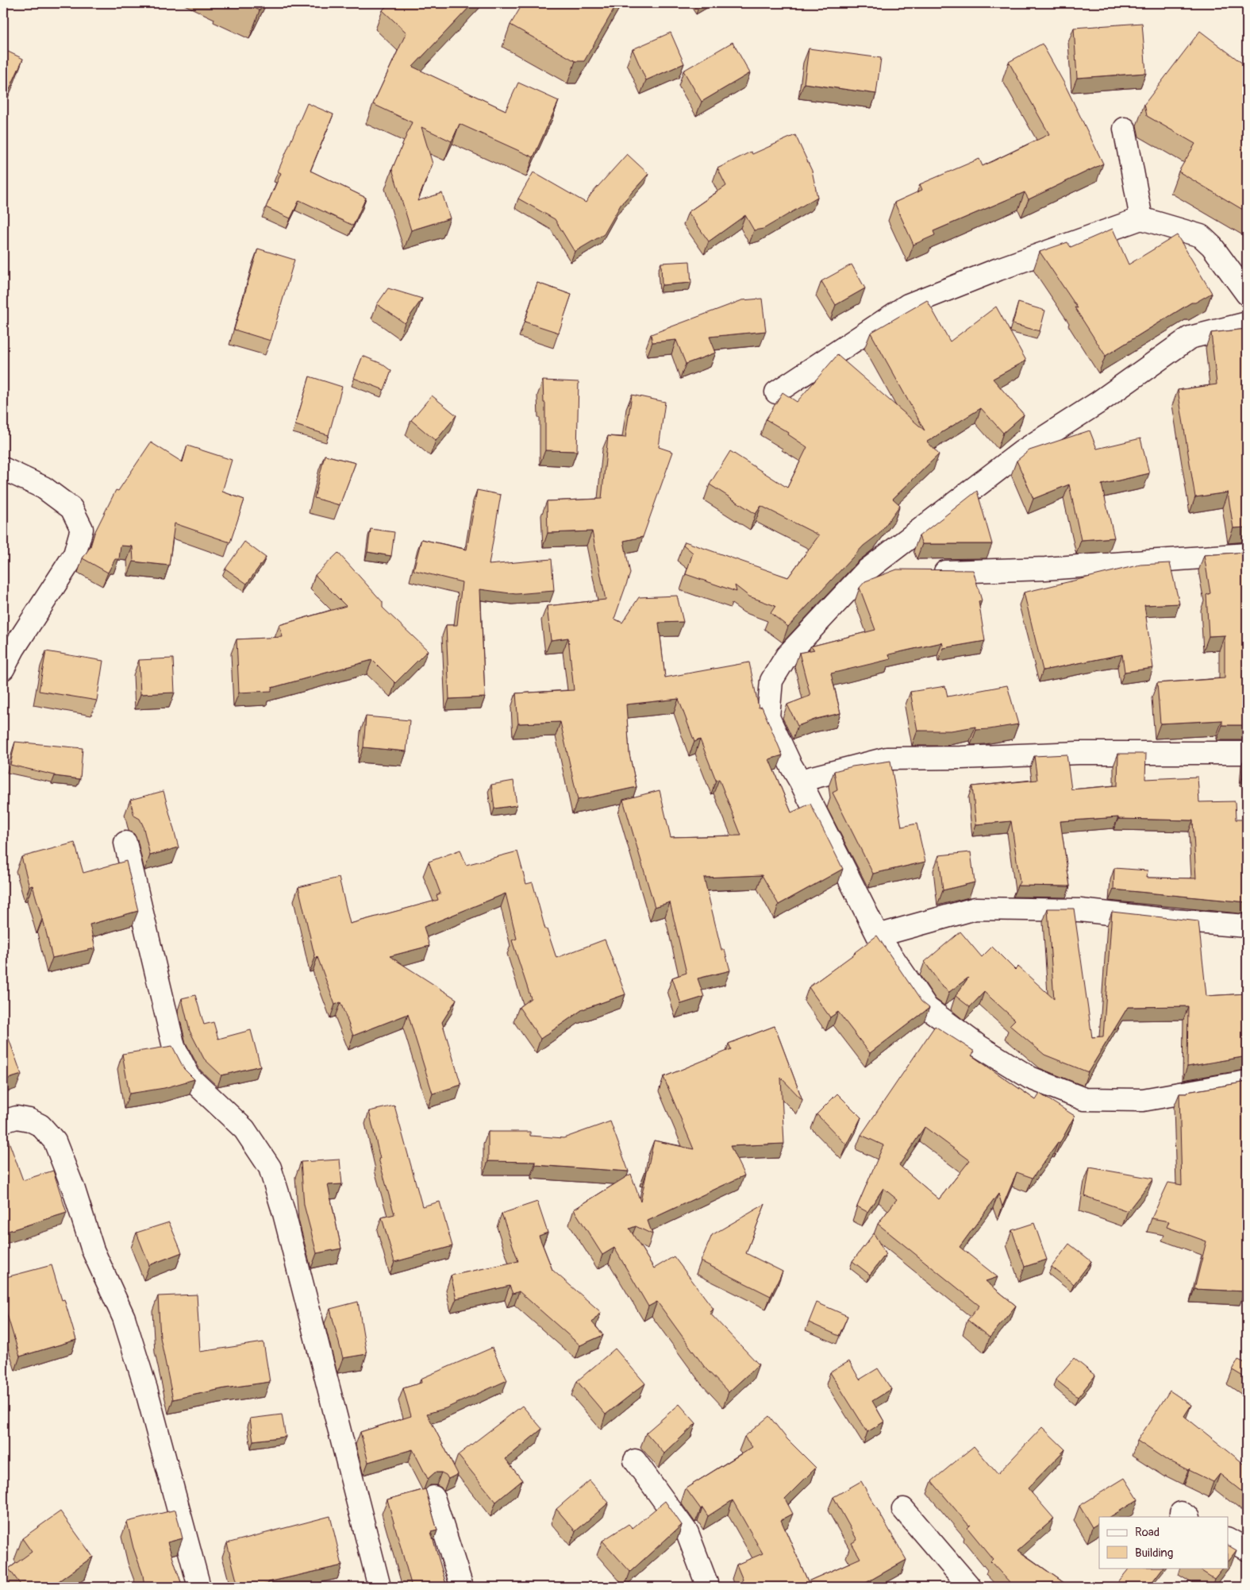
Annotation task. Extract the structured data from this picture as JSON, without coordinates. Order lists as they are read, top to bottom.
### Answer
{
  "legend": ["Road", "Building"]
}
